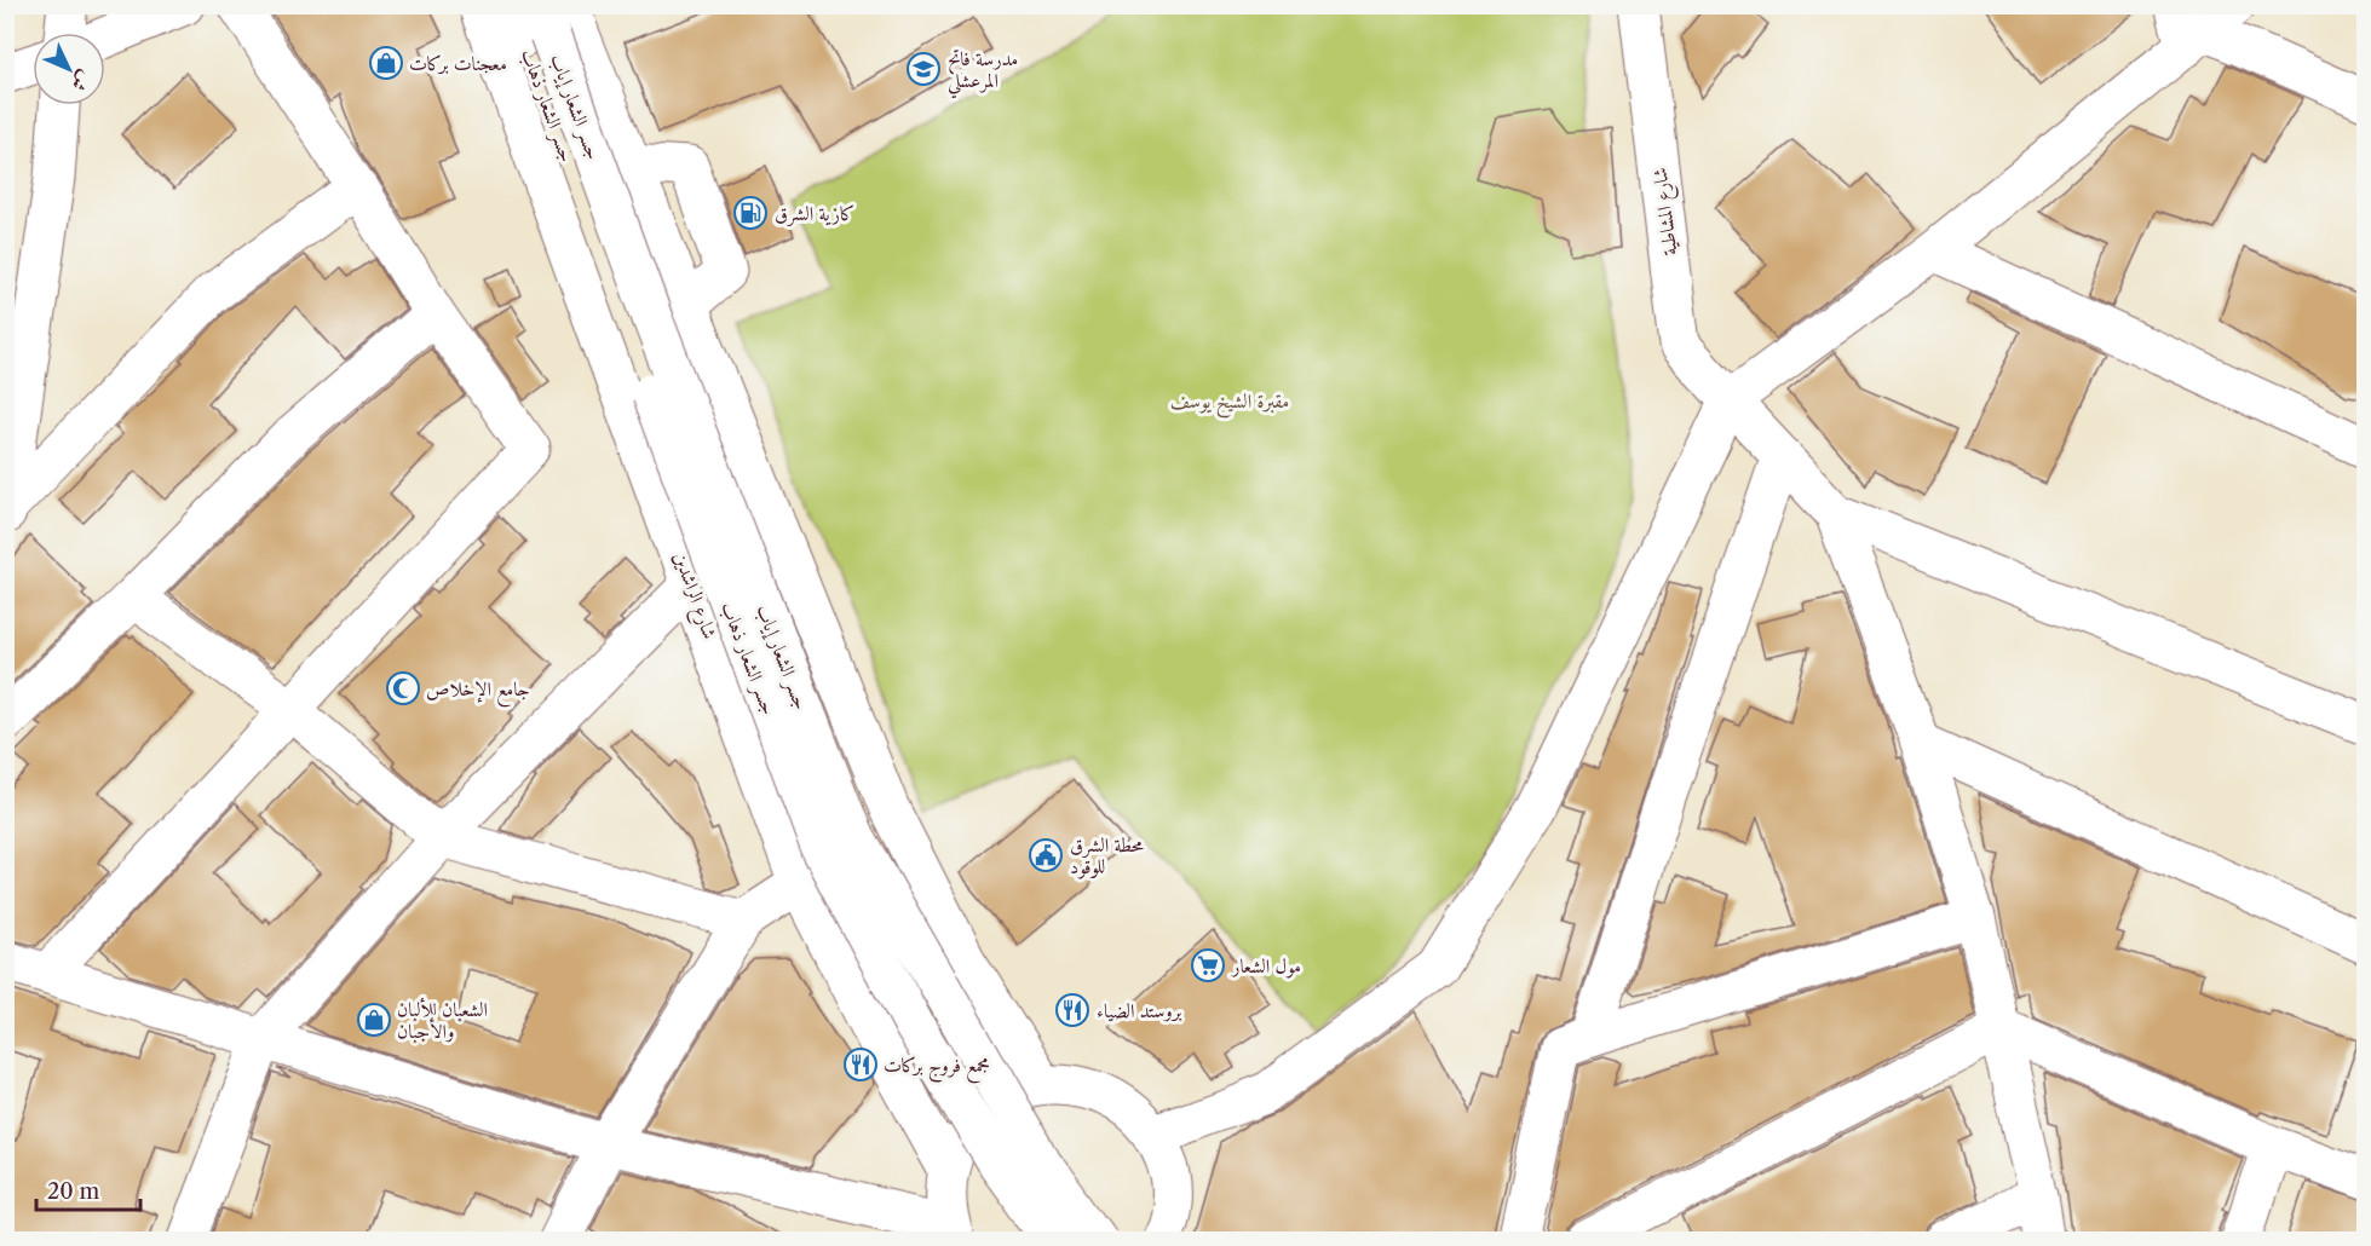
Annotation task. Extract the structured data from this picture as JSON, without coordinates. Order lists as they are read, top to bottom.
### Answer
{
  "streets": {
    "street": [
      "جسر الشعار ذهاب",
      "جسر الشعار إياب",
      "شارع المشاطية",
      "شارع الراشدين"
    ]
  },
  "crossings": [
    ["جسر الشعار ذهاب", "جسر الشعار إياب"]
  ],
  "parks": ["مقبرة الشيخ يوسف"],
  "places": {
    "shop": ["معجنات بركات", "الشعبان للألبان والأجبان"],
    "school or university": ["مدرسة فاتح المرعشلي"],
    "fuel station": ["كازية الشرق"],
    "mosque": ["جامع الإخلاص"],
    "public building": ["محطة الشرق للوقود"],
    "supermarket": ["مول الشعار"],
    "restaurant": ["بروستد الضياء", "مجمع فروج بركات"]
  },
  "scale_bar": "20 m",
  "north": "bottom right"
}
